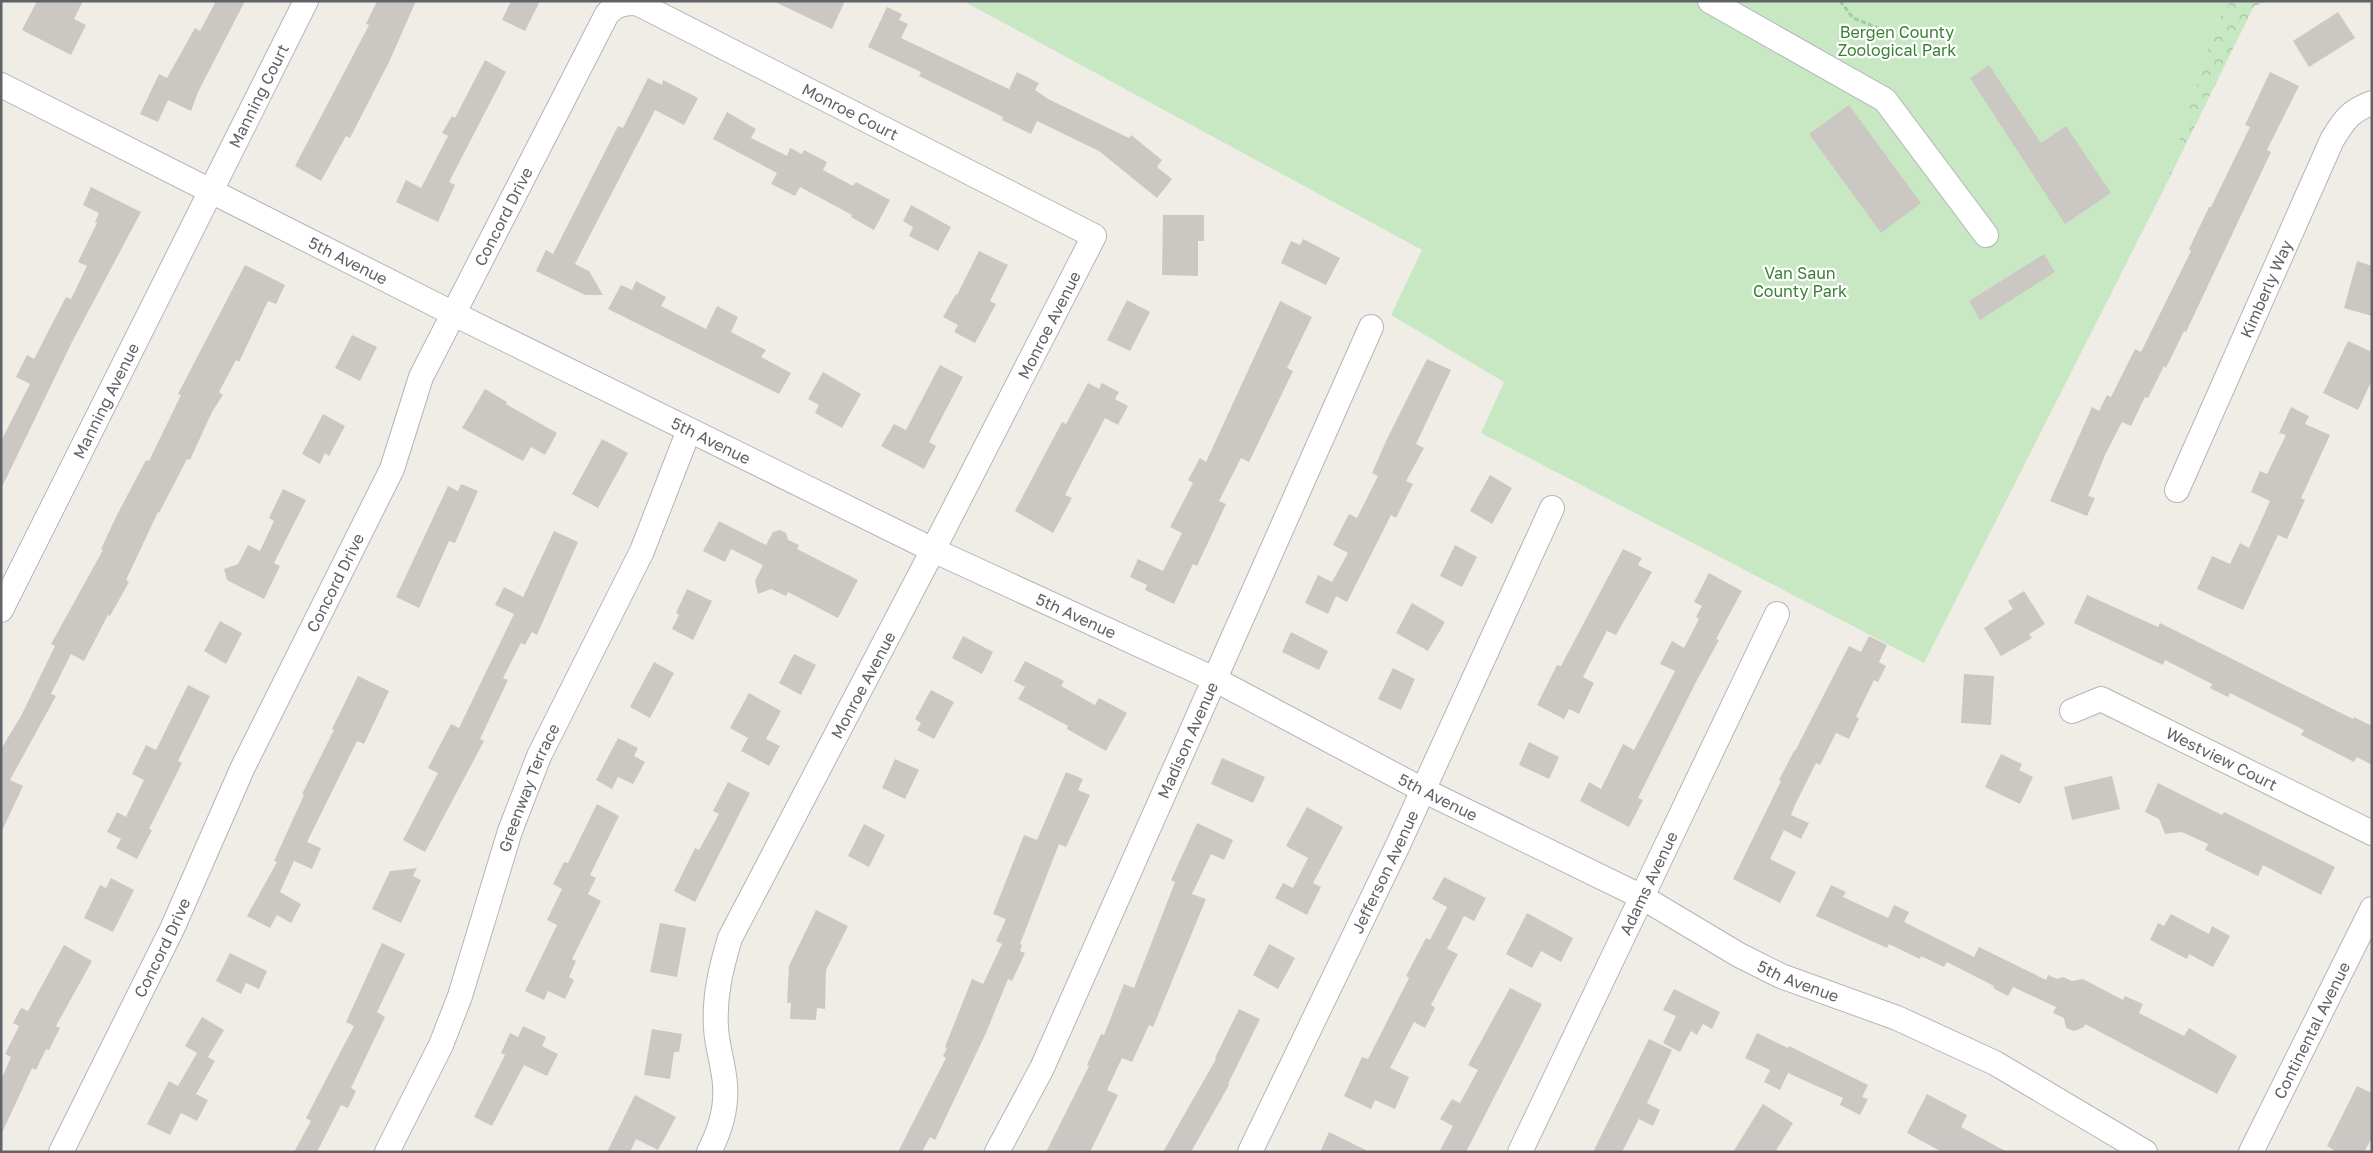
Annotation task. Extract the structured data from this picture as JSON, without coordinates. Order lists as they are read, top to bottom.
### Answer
{
  "streets": {
    "street": [
      "Manning Court",
      "Monroe Court",
      "Concord Drive",
      "5th Avenue",
      "Kimberly Way",
      "Monroe Avenue",
      "Manning Avenue",
      "Madison Avenue",
      "Westview Court",
      "Greenway Terrace",
      "Jefferson Avenue",
      "Adams Avenue",
      "Continental Avenue"
    ]
  },
  "crossings": [
    ["Manning Court", "5th Avenue"],
    ["Manning Court", "Manning Avenue"],
    ["Monroe Court", "Concord Drive"],
    ["Monroe Court", "Monroe Avenue"],
    ["Concord Drive", "5th Avenue"],
    ["5th Avenue", "Monroe Avenue"],
    ["5th Avenue", "Manning Avenue"],
    ["5th Avenue", "Madison Avenue"],
    ["5th Avenue", "Greenway Terrace"],
    ["5th Avenue", "Jefferson Avenue"],
    ["5th Avenue", "Adams Avenue"]
  ],
  "parks": ["Bergen County Zoological Park", "Van Saun County Park"]
}
